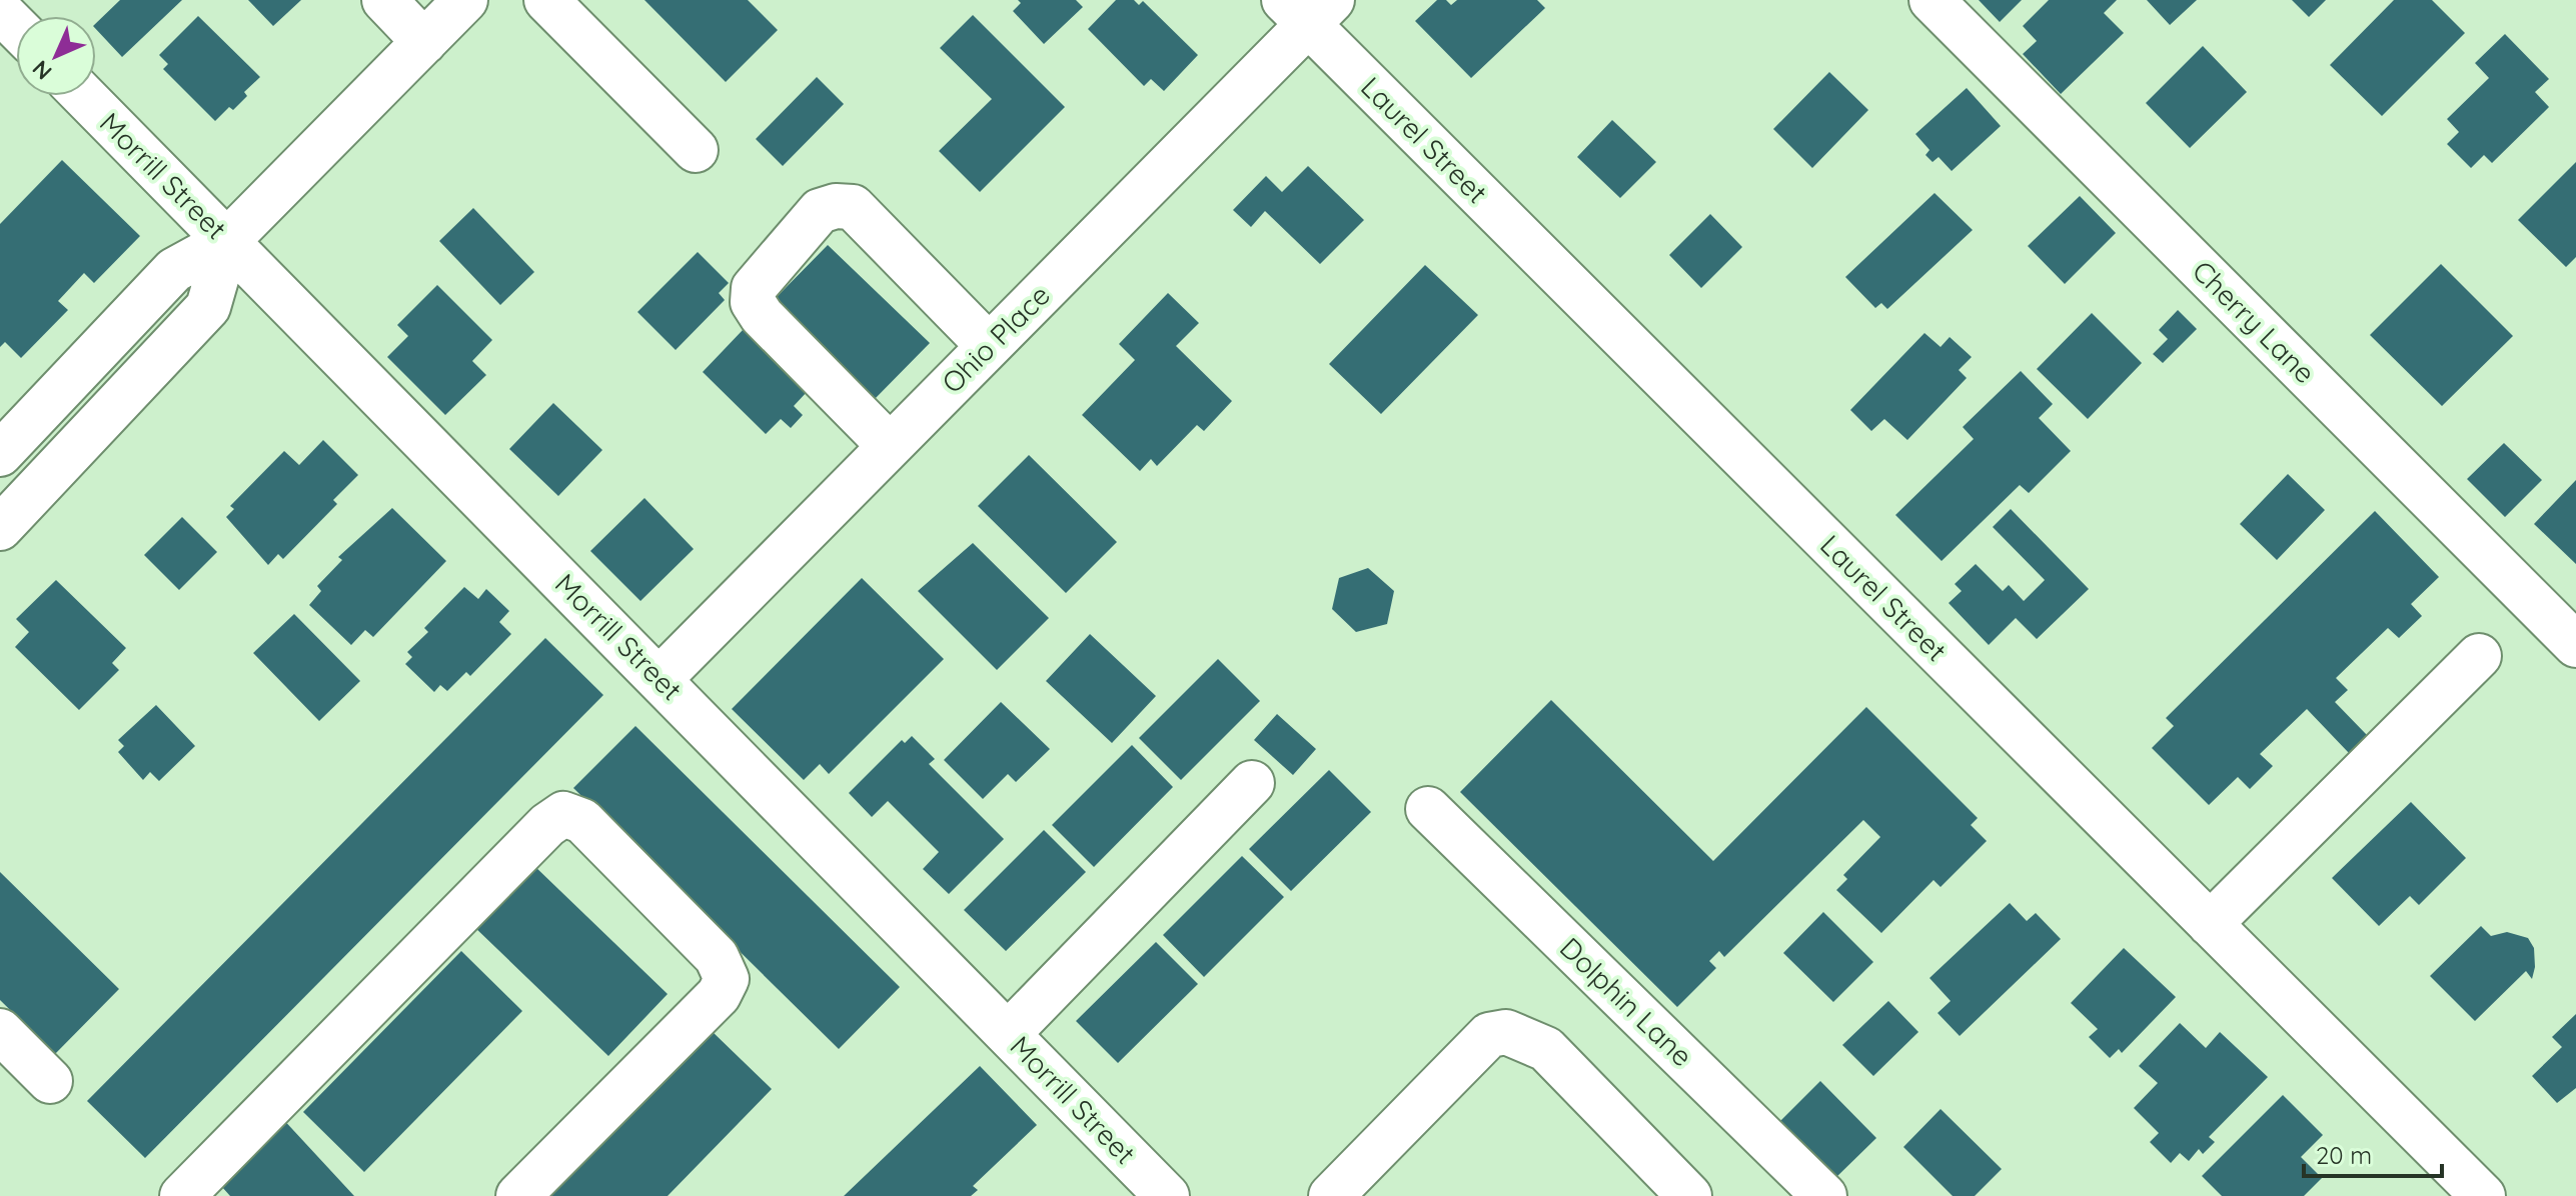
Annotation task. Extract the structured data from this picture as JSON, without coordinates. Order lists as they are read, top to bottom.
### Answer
{
  "streets": {
    "street": [
      "Laurel Street",
      "Morrill Street",
      "Cherry Lane",
      "Ohio Place",
      "Dolphin Lane"
    ]
  },
  "crossings": [
    ["Laurel Street", "Ohio Place"],
    ["Morrill Street", "Ohio Place"]
  ],
  "scale_bar": "20 m",
  "north": "bottom left"
}
